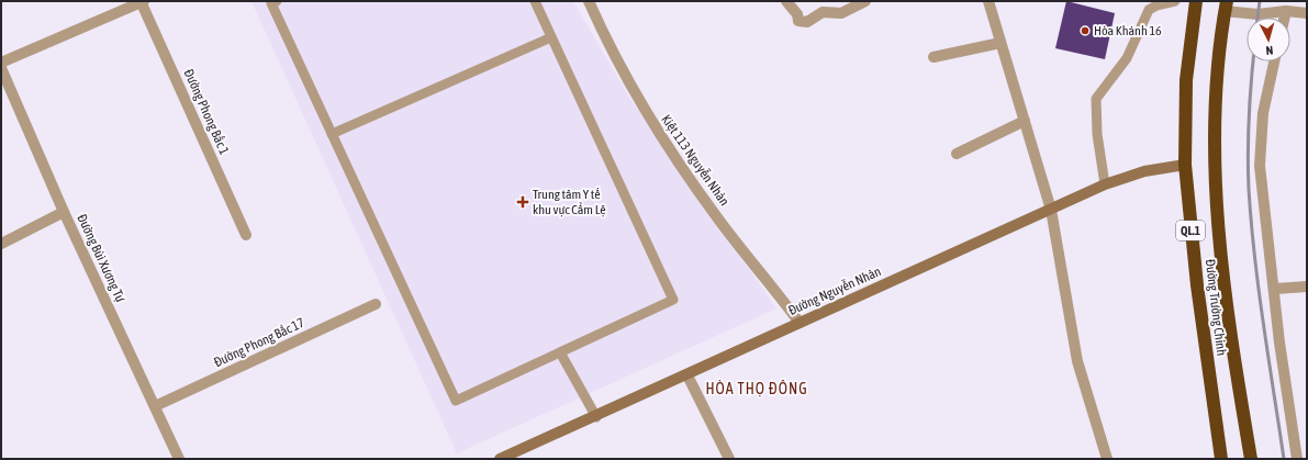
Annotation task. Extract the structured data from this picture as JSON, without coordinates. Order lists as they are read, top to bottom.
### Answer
{
  "streets": {
    "highway": ["QL.1", "Đường Trường Chinh"],
    "street": [
      "Đường Phong Bắc 1",
      "Kiệt 113 Nguyễn Nhàn",
      "Đường Bùi Xương Tự",
      "Đường Nguyễn Nhàn",
      "Đường Phong Bắc 17"
    ]
  },
  "crossings": [
    ["Kiệt 113 Nguyễn Nhàn", "Đường Nguyễn Nhàn"],
    ["Đường Bùi Xương Tự", "Đường Phong Bắc 17"],
    ["Đường Nguyễn Nhàn", "Đường Trường Chinh"]
  ],
  "districts": ["HÒA THỌ ĐÔNG"],
  "places": {
    "other": ["Hòa Khánh 16"],
    "health": ["Trung tâm Y tế khu vực Cẩm Lệ"]
  },
  "north": "bottom"
}
